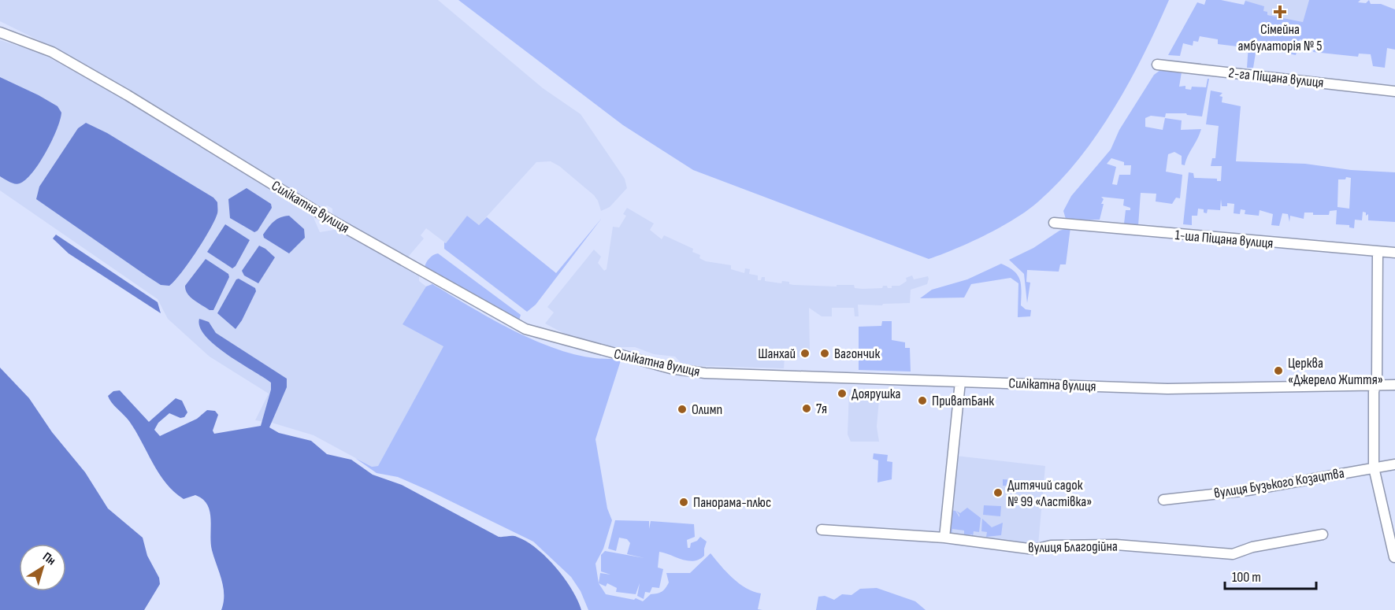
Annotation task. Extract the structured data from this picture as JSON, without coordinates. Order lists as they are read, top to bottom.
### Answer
{
  "streets": {
    "street": [
      "2-га Піщана вулиця",
      "Силікатна вулиця",
      "1-ша Піщана вулиця",
      "вулиця Бузького Козацтва",
      "вулиця Благодійна"
    ]
  },
  "places": {
    "health": ["Сімейна амбулаторія № 5"],
    "other": [
      "Шанхай",
      "Вагончик",
      "Церква «Джерело Життя»",
      "Доярушка",
      "ПриватБанк",
      "7я",
      "Олимп",
      "Дитячий садок № 99 «Ластівка»",
      "Панорама-плюс"
    ]
  },
  "scale_bar": "100 m",
  "north": "top right"
}
